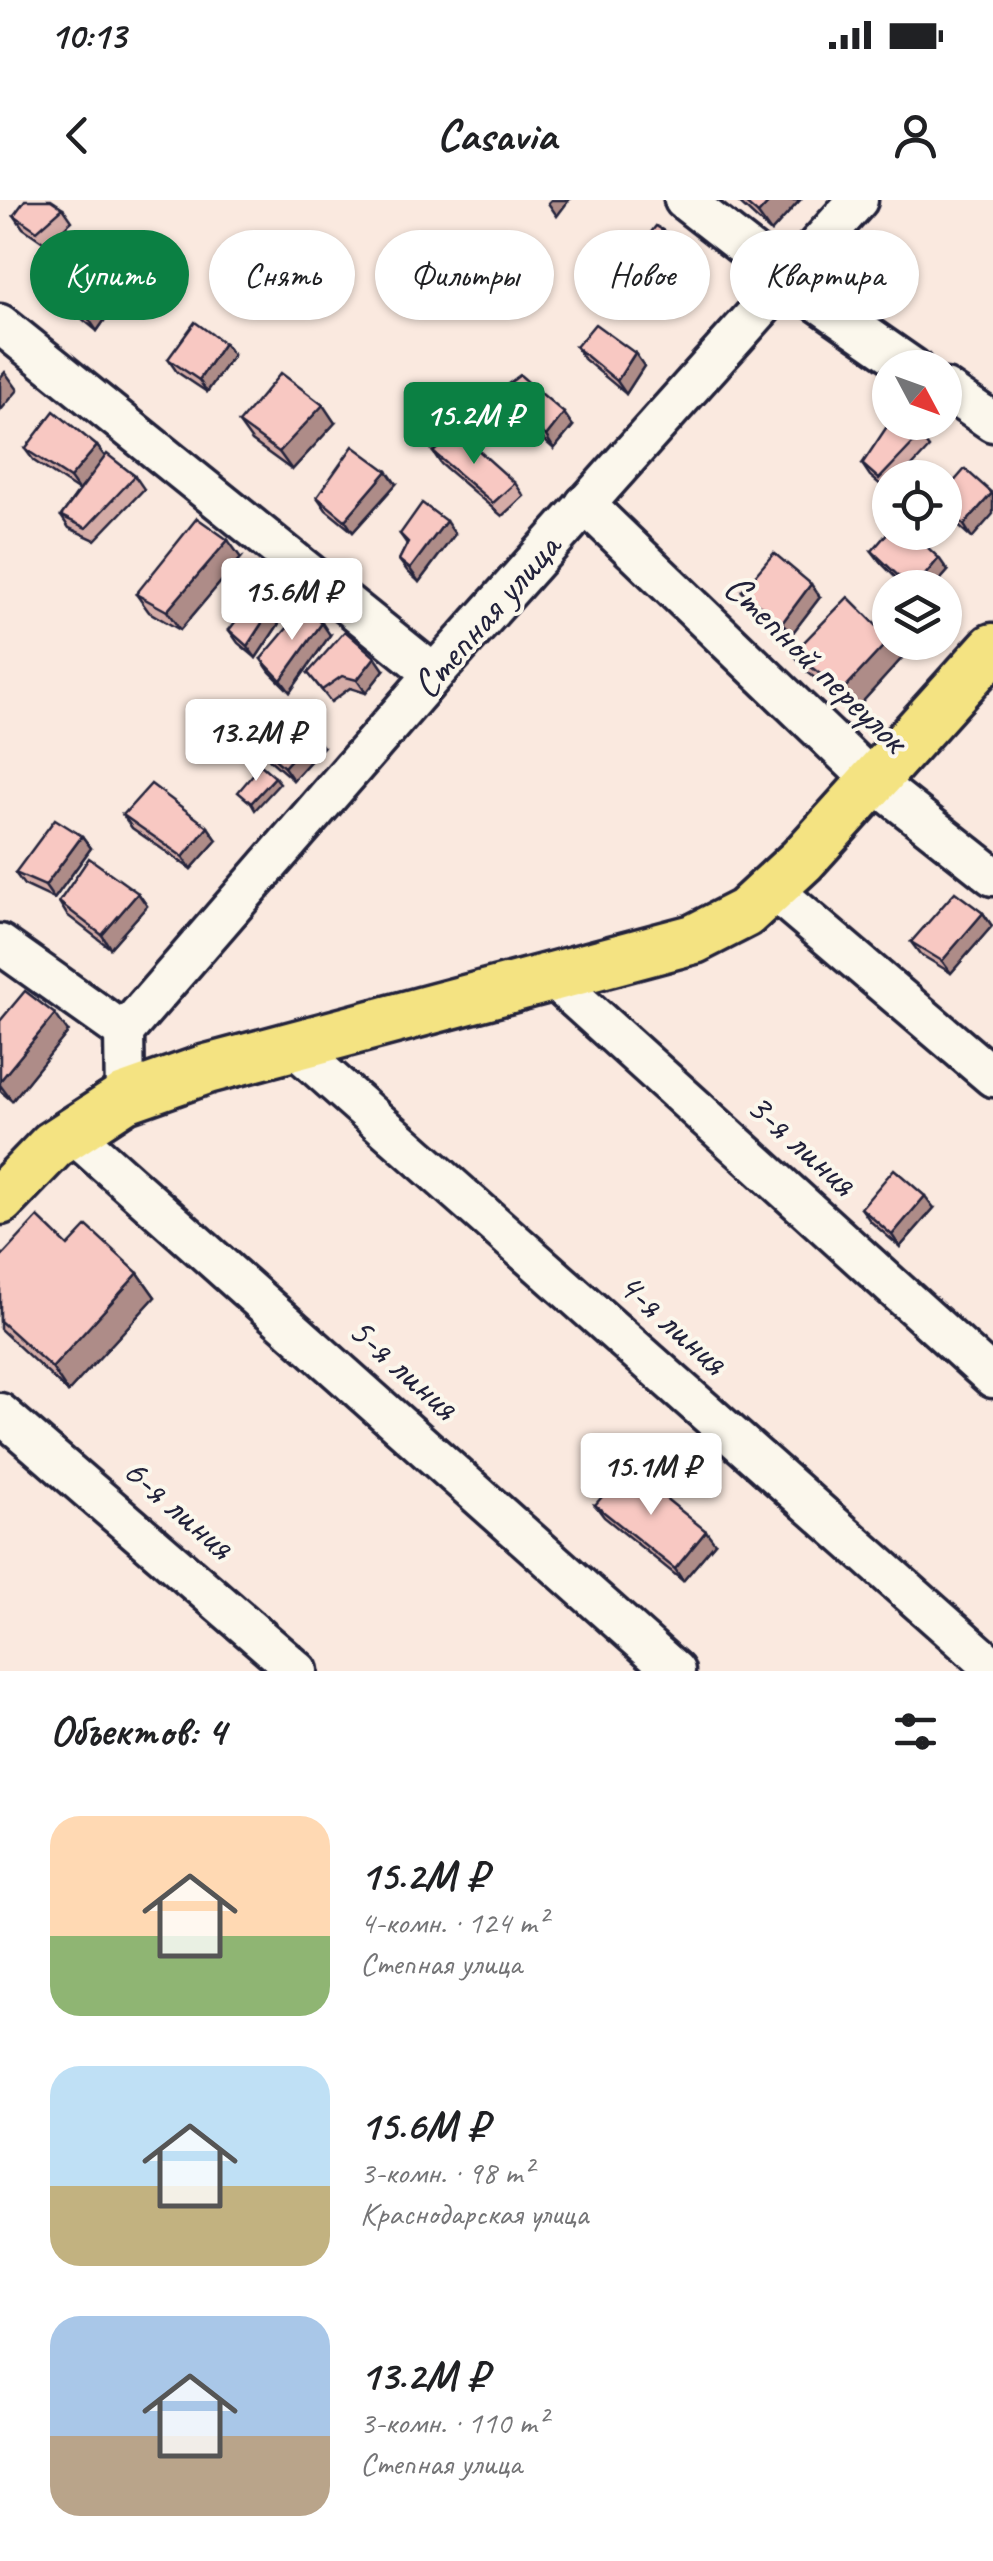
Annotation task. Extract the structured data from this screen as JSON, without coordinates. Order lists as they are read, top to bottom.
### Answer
{
  "streets": {
    "street": [
      "Степная улица",
      "Степной переулок",
      "3-я линия",
      "4-я линия",
      "5-я линия",
      "6-я линия"
    ]
  },
  "crossings": [
    ["Степная улица", "Степной переулок"]
  ],
  "north": "bottom right",
  "page": {
    "status": "10:13",
    "header": "Casavia",
    "chip": [
      "Купить",
      "Снять",
      "Фильтры",
      "Новое",
      "Квартира"
    ],
    "price": [
      "15.2M ₽",
      "15.6M ₽",
      "13.2M ₽",
      "15.1M ₽"
    ],
    "heading": "Объектов: 4",
    "list": [
      {
        "name": "15.2M ₽",
        "note": "4-комн. · 124 m² · Степная улица"
      },
      {
        "name": "15.6M ₽",
        "note": "3-комн. · 98 m² · Краснодарская улица"
      },
      {
        "name": "13.2M ₽",
        "note": "3-комн. · 110 m² · Степная улица"
      }
    ]
  }
}
